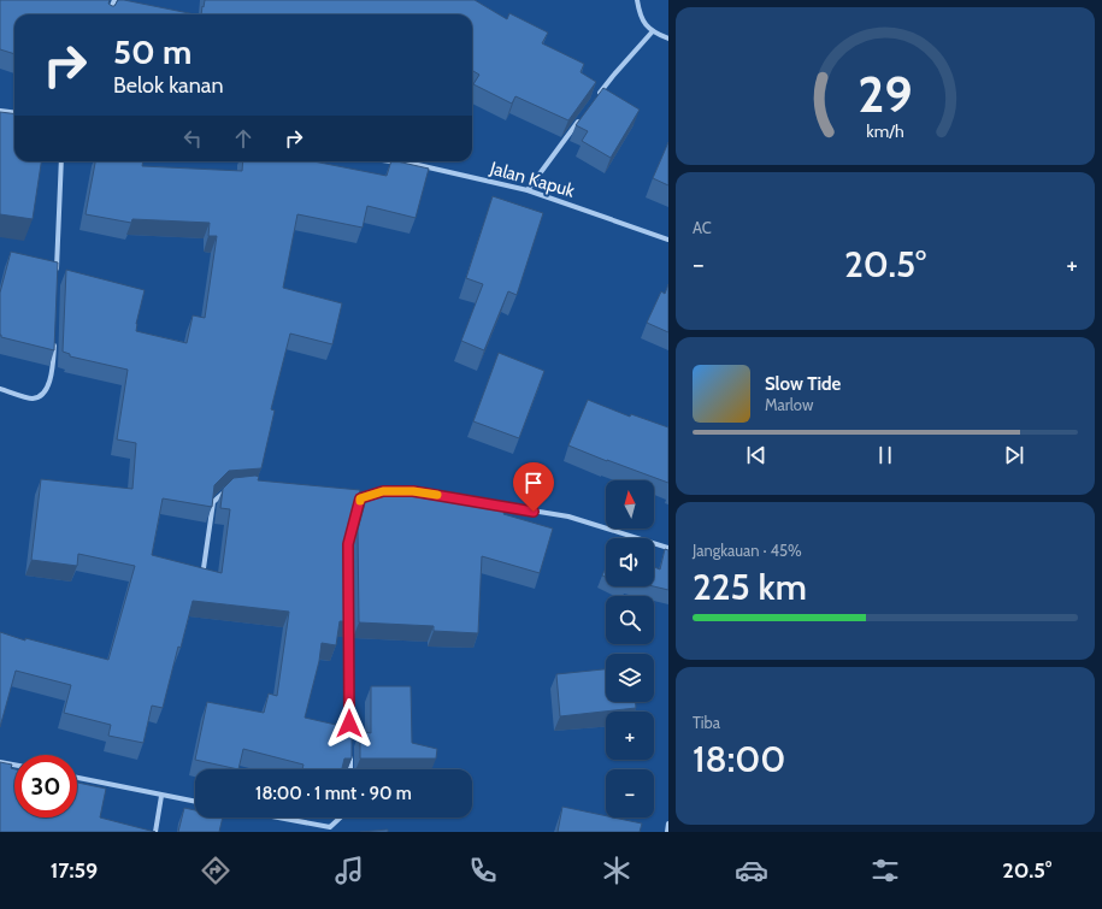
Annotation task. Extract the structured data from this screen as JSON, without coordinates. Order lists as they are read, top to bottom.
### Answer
{
  "streets": {
    "street": ["Jalan Kapuk"]
  },
  "north": "top",
  "page": {
    "turn": ["50 m", "Belok kanan"],
    "tile": [
      "AC",
      ["Jangkauan · 45%", "225 km"],
      ["Tiba", "18:00"]
    ],
    "heat": ["−", "20.5°", "+"],
    "song": ["Slow Tide", "Marlow"],
    "map_buttons": ["+", "−"],
    "limit": "30",
    "trip": "18:00 · 1 mnt · 90 m",
    "tabs": ["17:59", "20.5°"],
    "gauge": ["29", "km/h"]
  }
}
